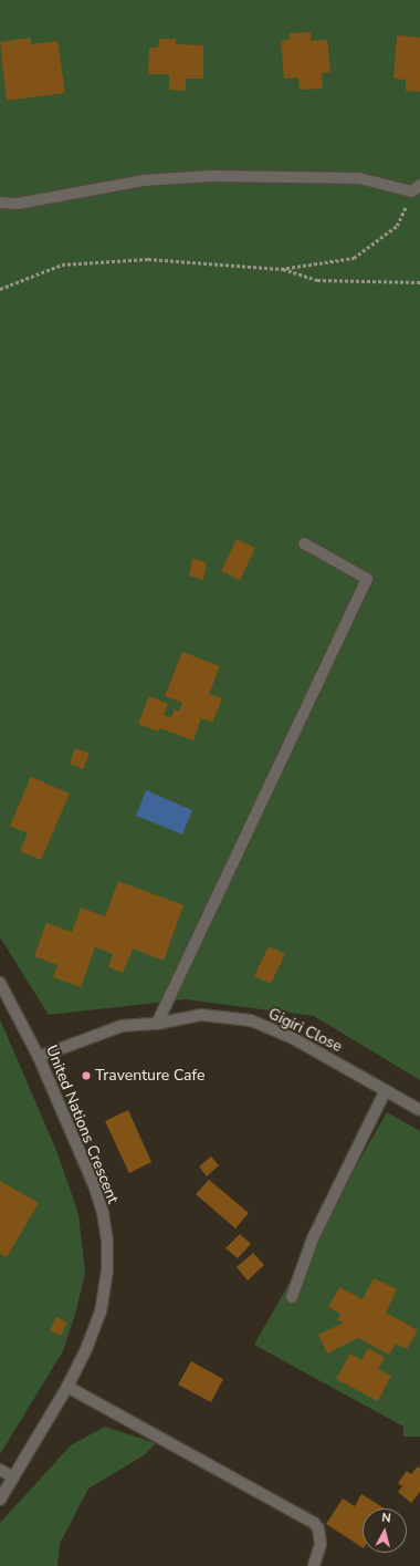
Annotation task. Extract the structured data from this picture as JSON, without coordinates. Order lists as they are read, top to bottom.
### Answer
{
  "streets": {
    "street": ["Gigiri Close", "United Nations Crescent"]
  },
  "crossings": [
    ["Gigiri Close", "United Nations Crescent"]
  ],
  "places": ["Traventure Cafe"],
  "north": "top"
}
